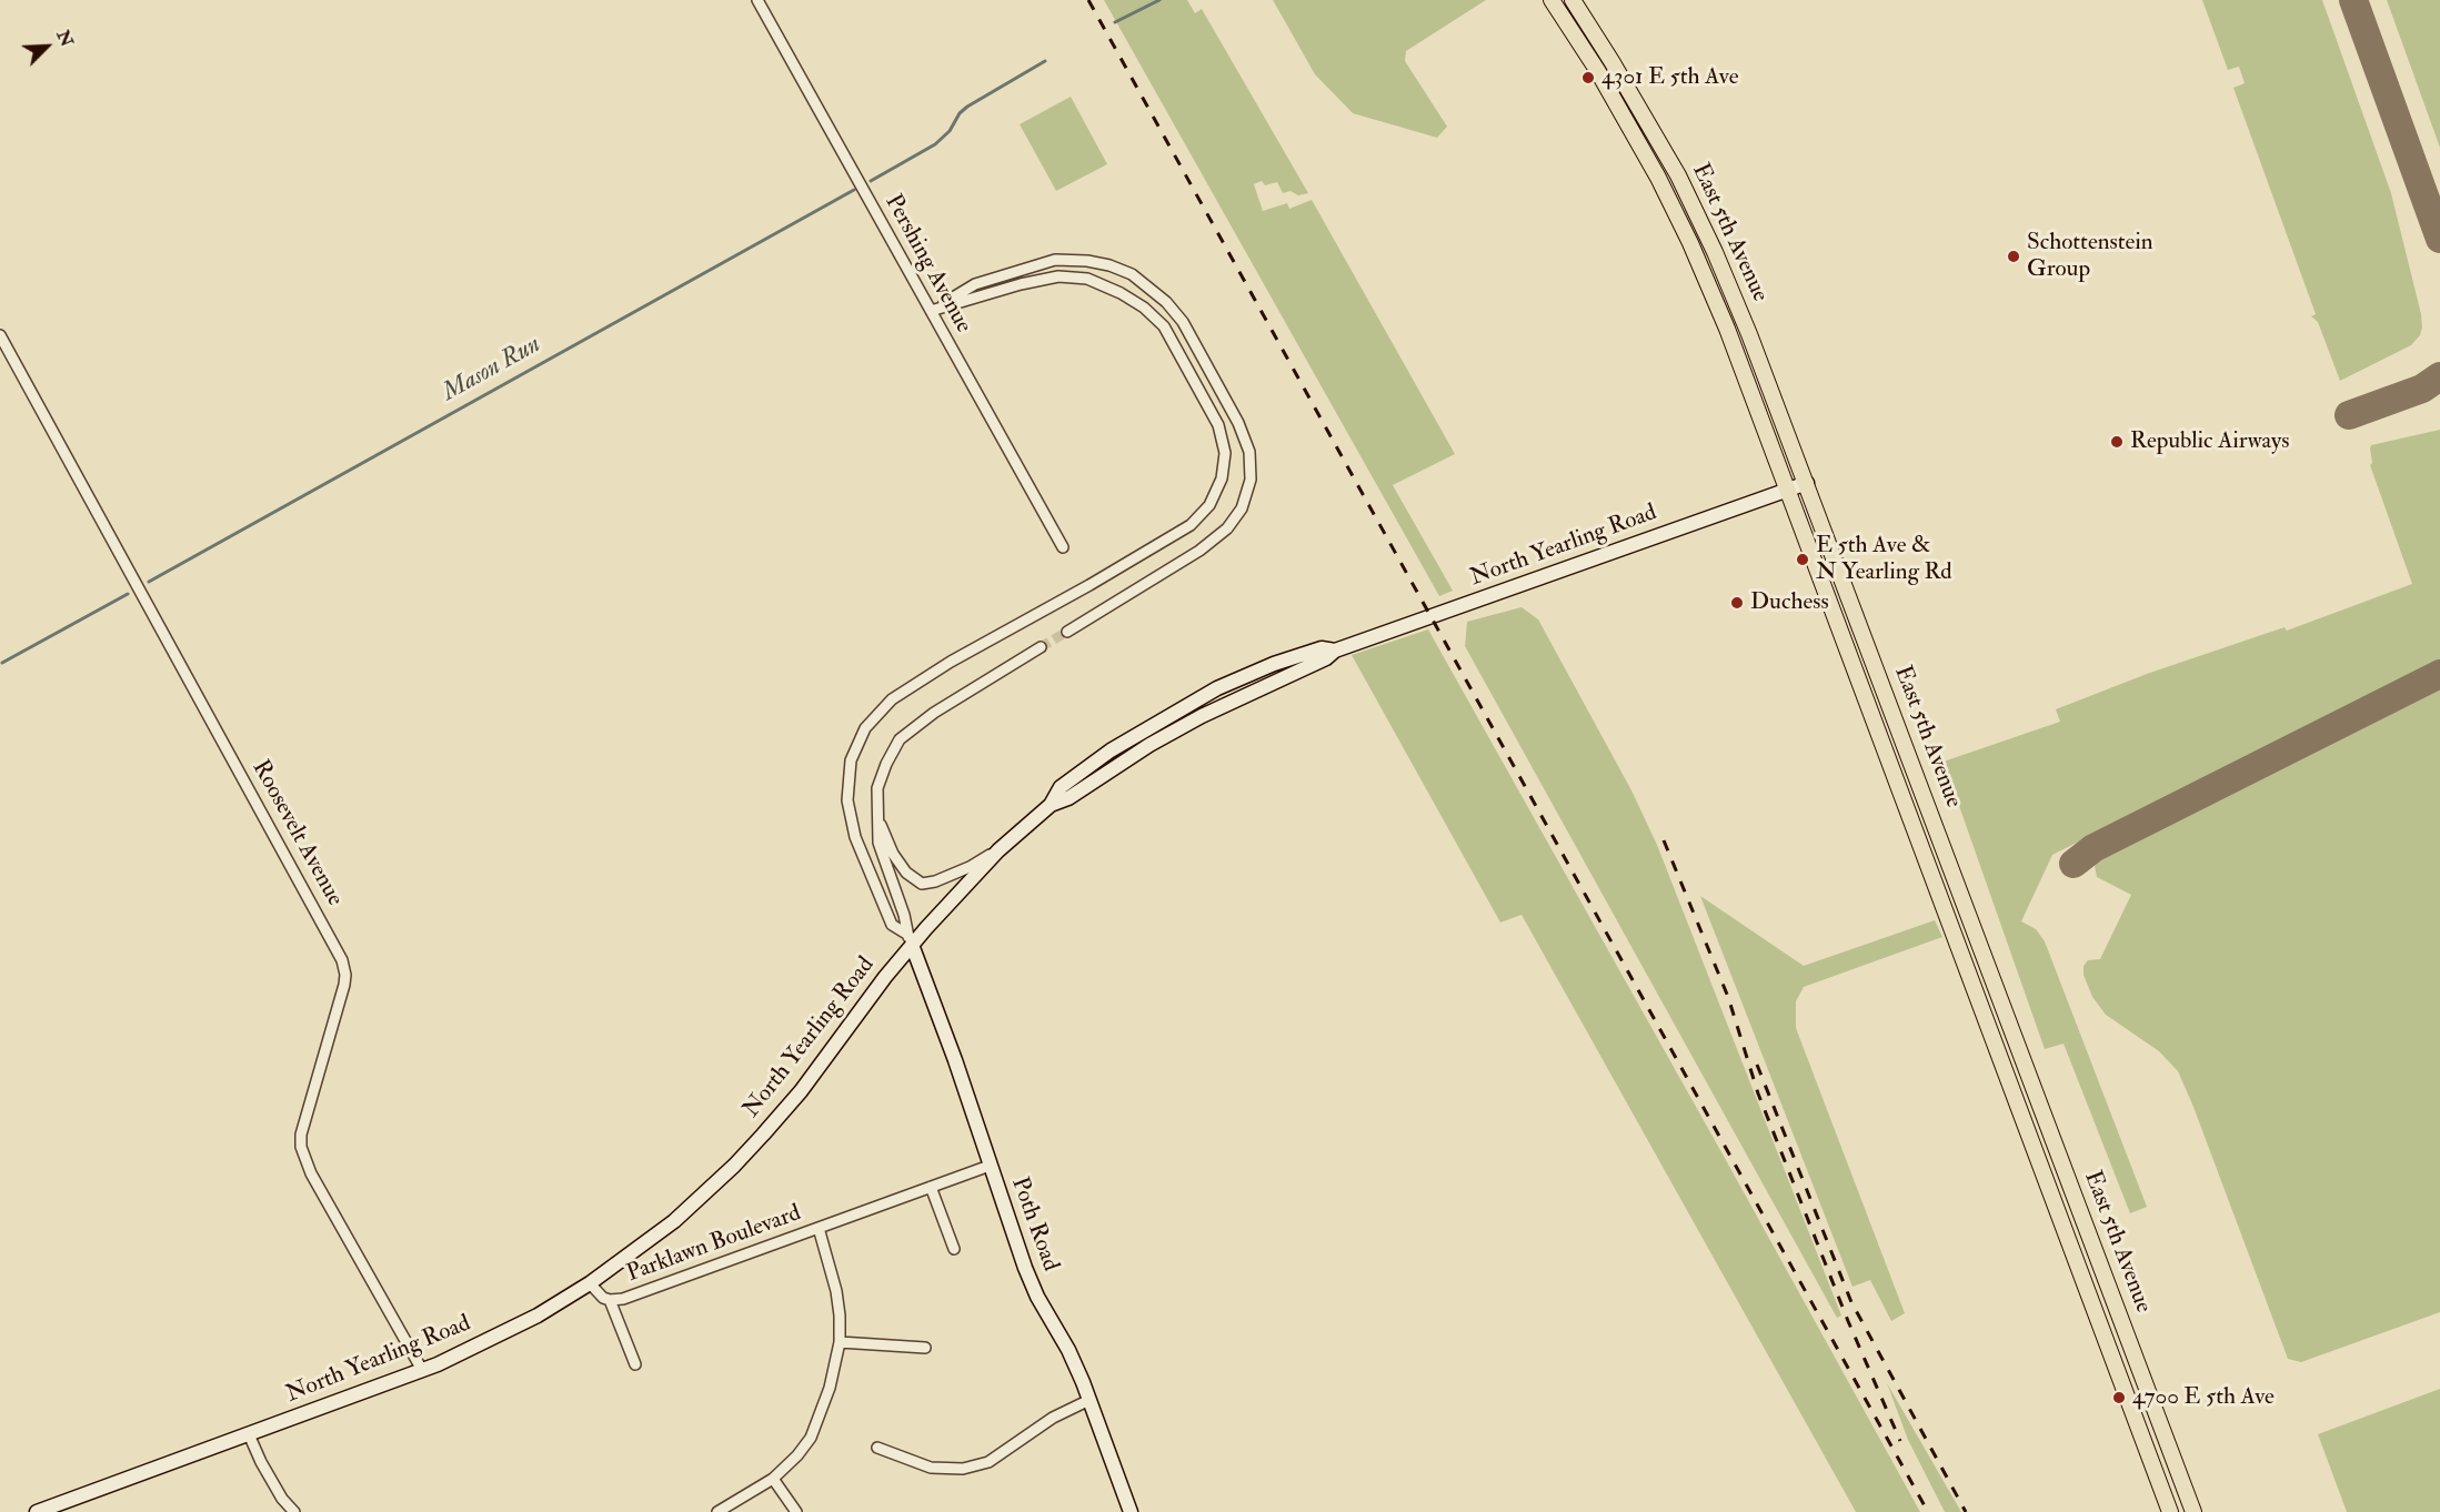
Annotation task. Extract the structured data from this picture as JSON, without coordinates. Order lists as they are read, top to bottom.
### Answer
{
  "streets": {
    "main road": ["East 5th Avenue", "North Yearling Road", "Poth Road"],
    "street": ["Pershing Avenue", "Roosevelt Avenue", "Parklawn Boulevard"]
  },
  "crossings": [
    ["East 5th Avenue", "North Yearling Road"],
    ["North Yearling Road", "Roosevelt Avenue"],
    ["North Yearling Road", "Poth Road"],
    ["North Yearling Road", "Parklawn Boulevard"],
    ["Poth Road", "Parklawn Boulevard"]
  ],
  "water": ["Mason Run"],
  "places": [
    "4301 E 5th Ave",
    "Schottenstein Group",
    "Republic Airways",
    "E 5th Ave & N Yearling Rd",
    "Duchess",
    "4700 E 5th Ave"
  ],
  "north": "top right"
}
